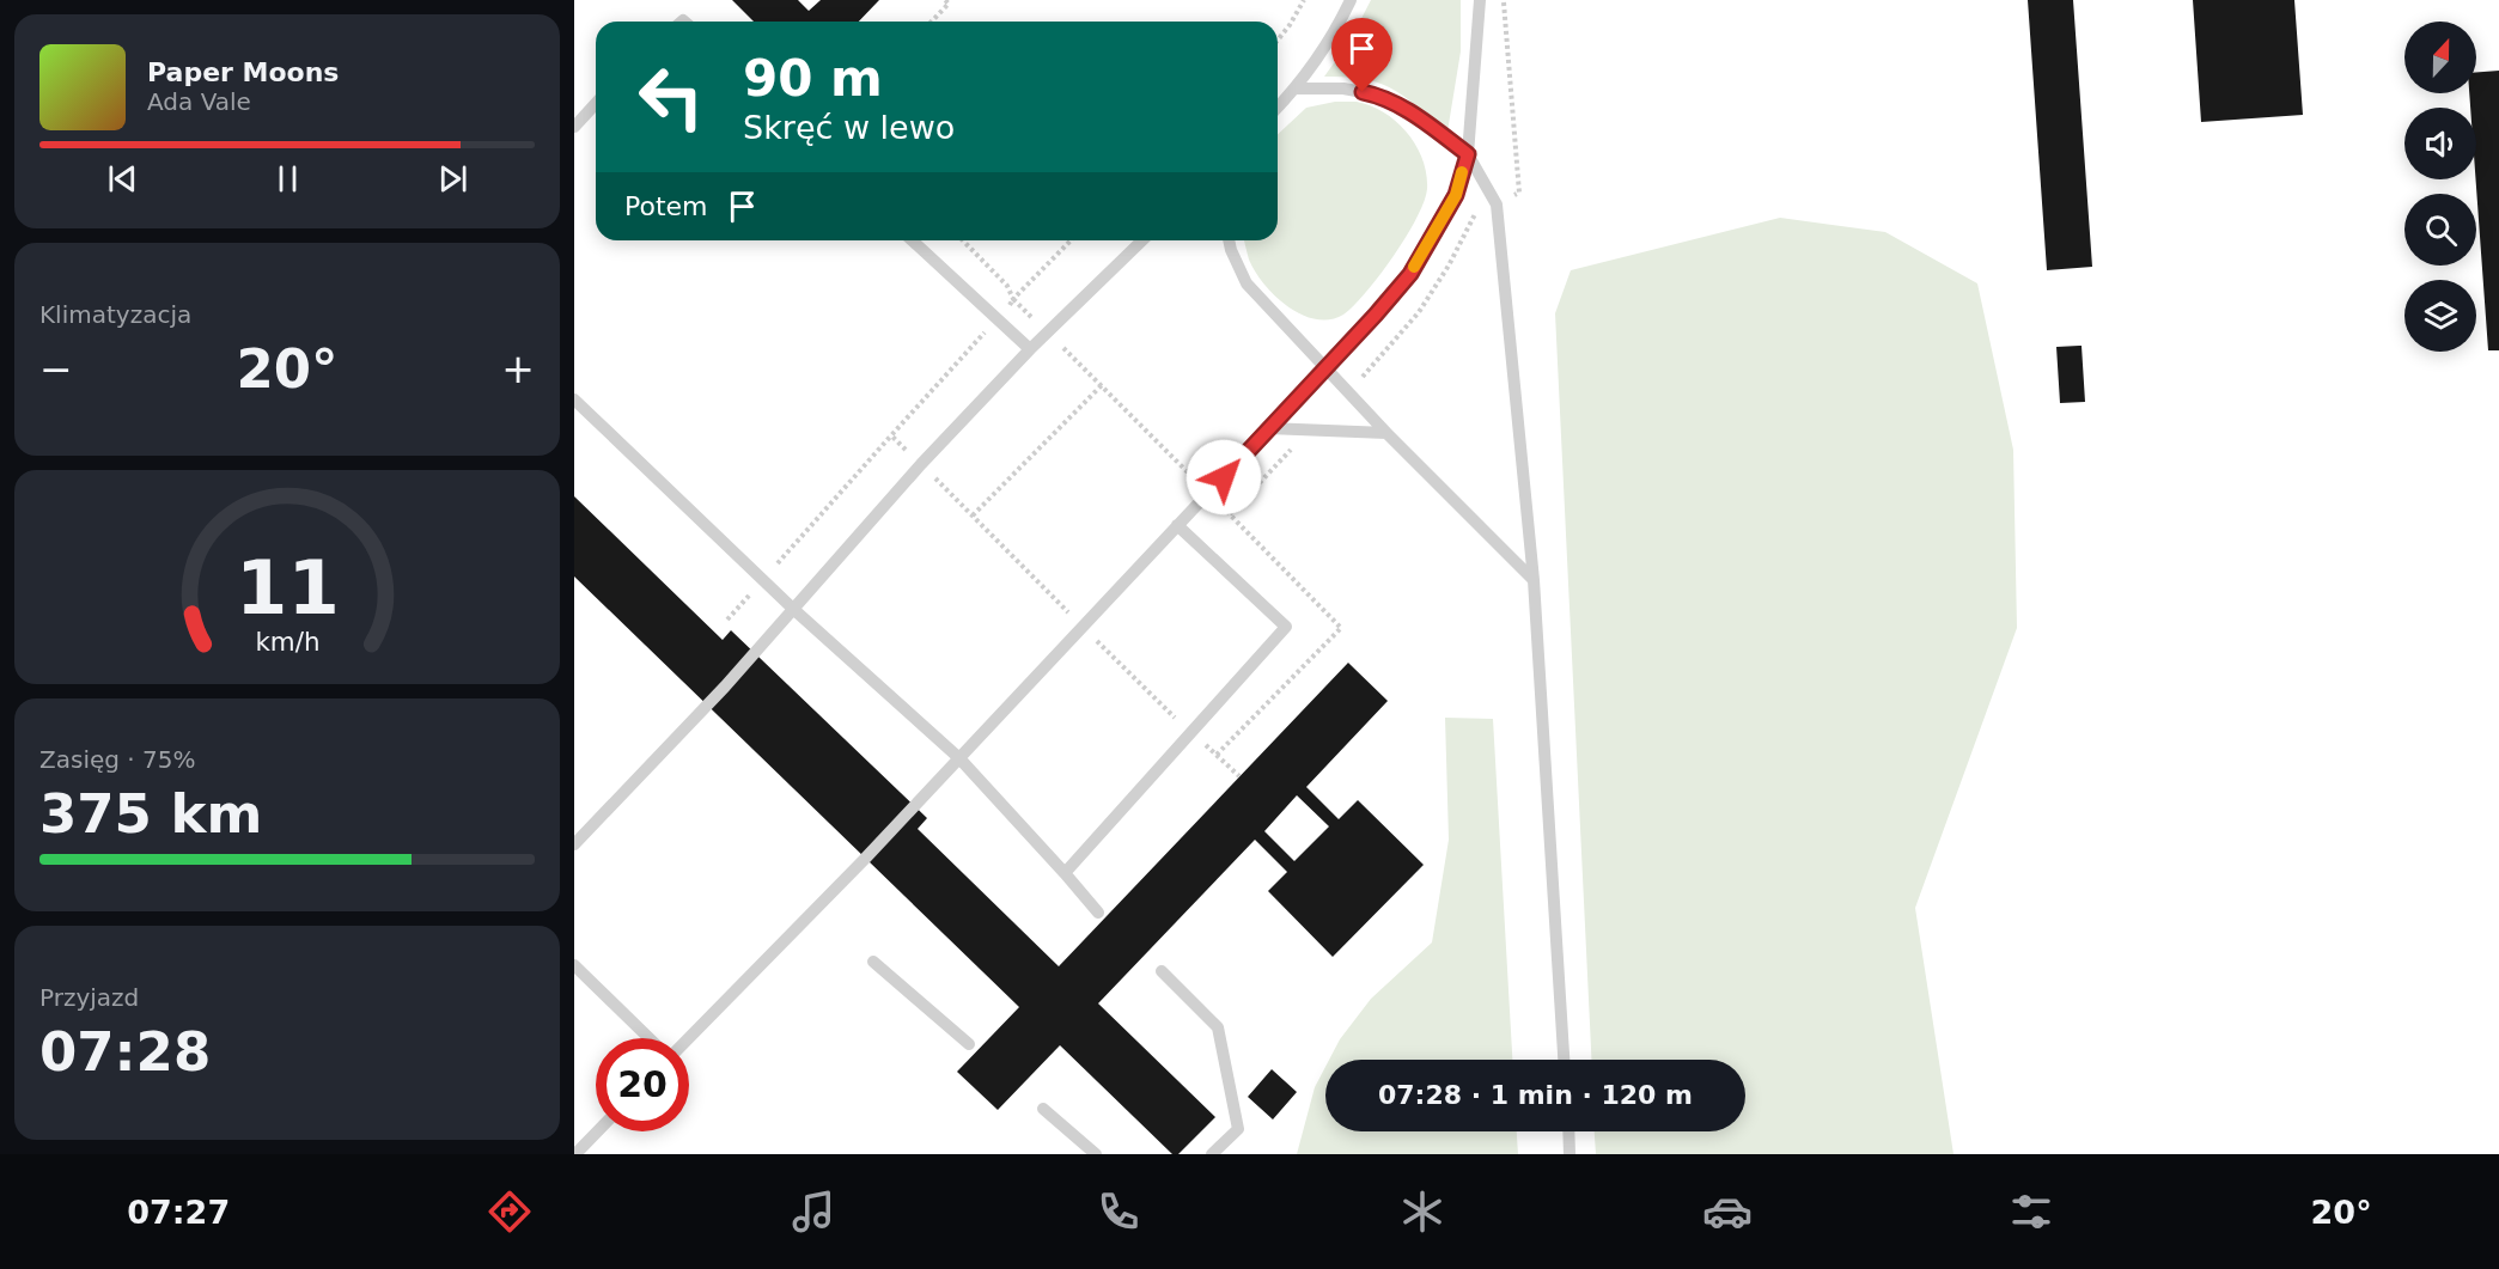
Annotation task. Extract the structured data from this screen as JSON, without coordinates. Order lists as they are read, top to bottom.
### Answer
{
  "north": "top",
  "page": {
    "turn": ["90 m", "Skręć w lewo"],
    "song": ["Paper Moons", "Ada Vale"],
    "then": "Potem",
    "tile": [
      "Klimatyzacja",
      ["Zasięg · 75%", "375 km"],
      ["Przyjazd", "07:28"]
    ],
    "heat": ["−", "20°", "+"],
    "limit": "20",
    "trip": "07:28 · 1 min · 120 m",
    "tabs": ["07:27", "20°"],
    "gauge": ["11", "km/h"]
  }
}
